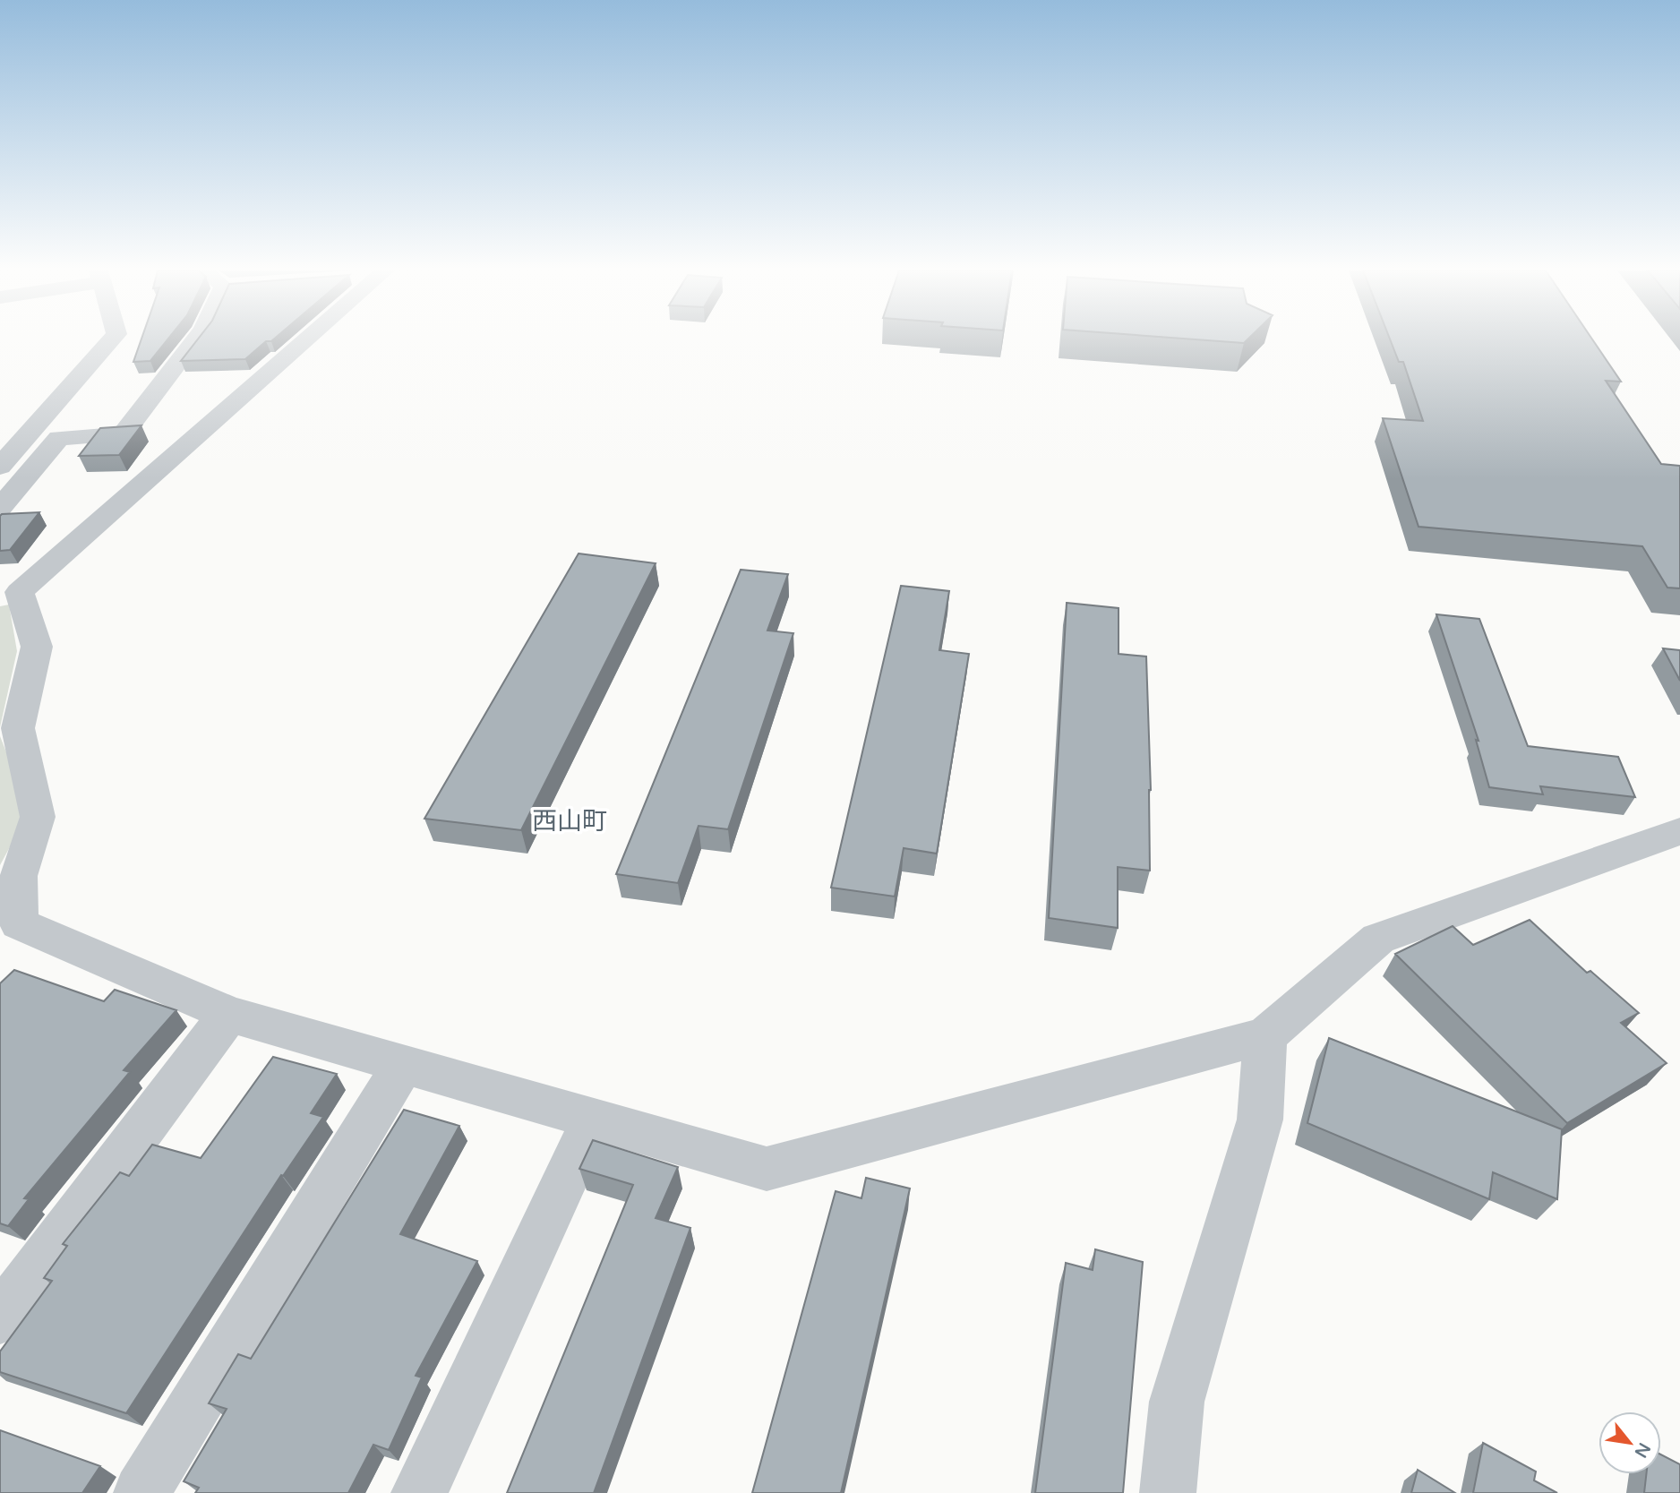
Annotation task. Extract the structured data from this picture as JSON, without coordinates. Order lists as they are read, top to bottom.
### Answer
{
  "districts": ["西山町"],
  "north": "bottom right"
}
